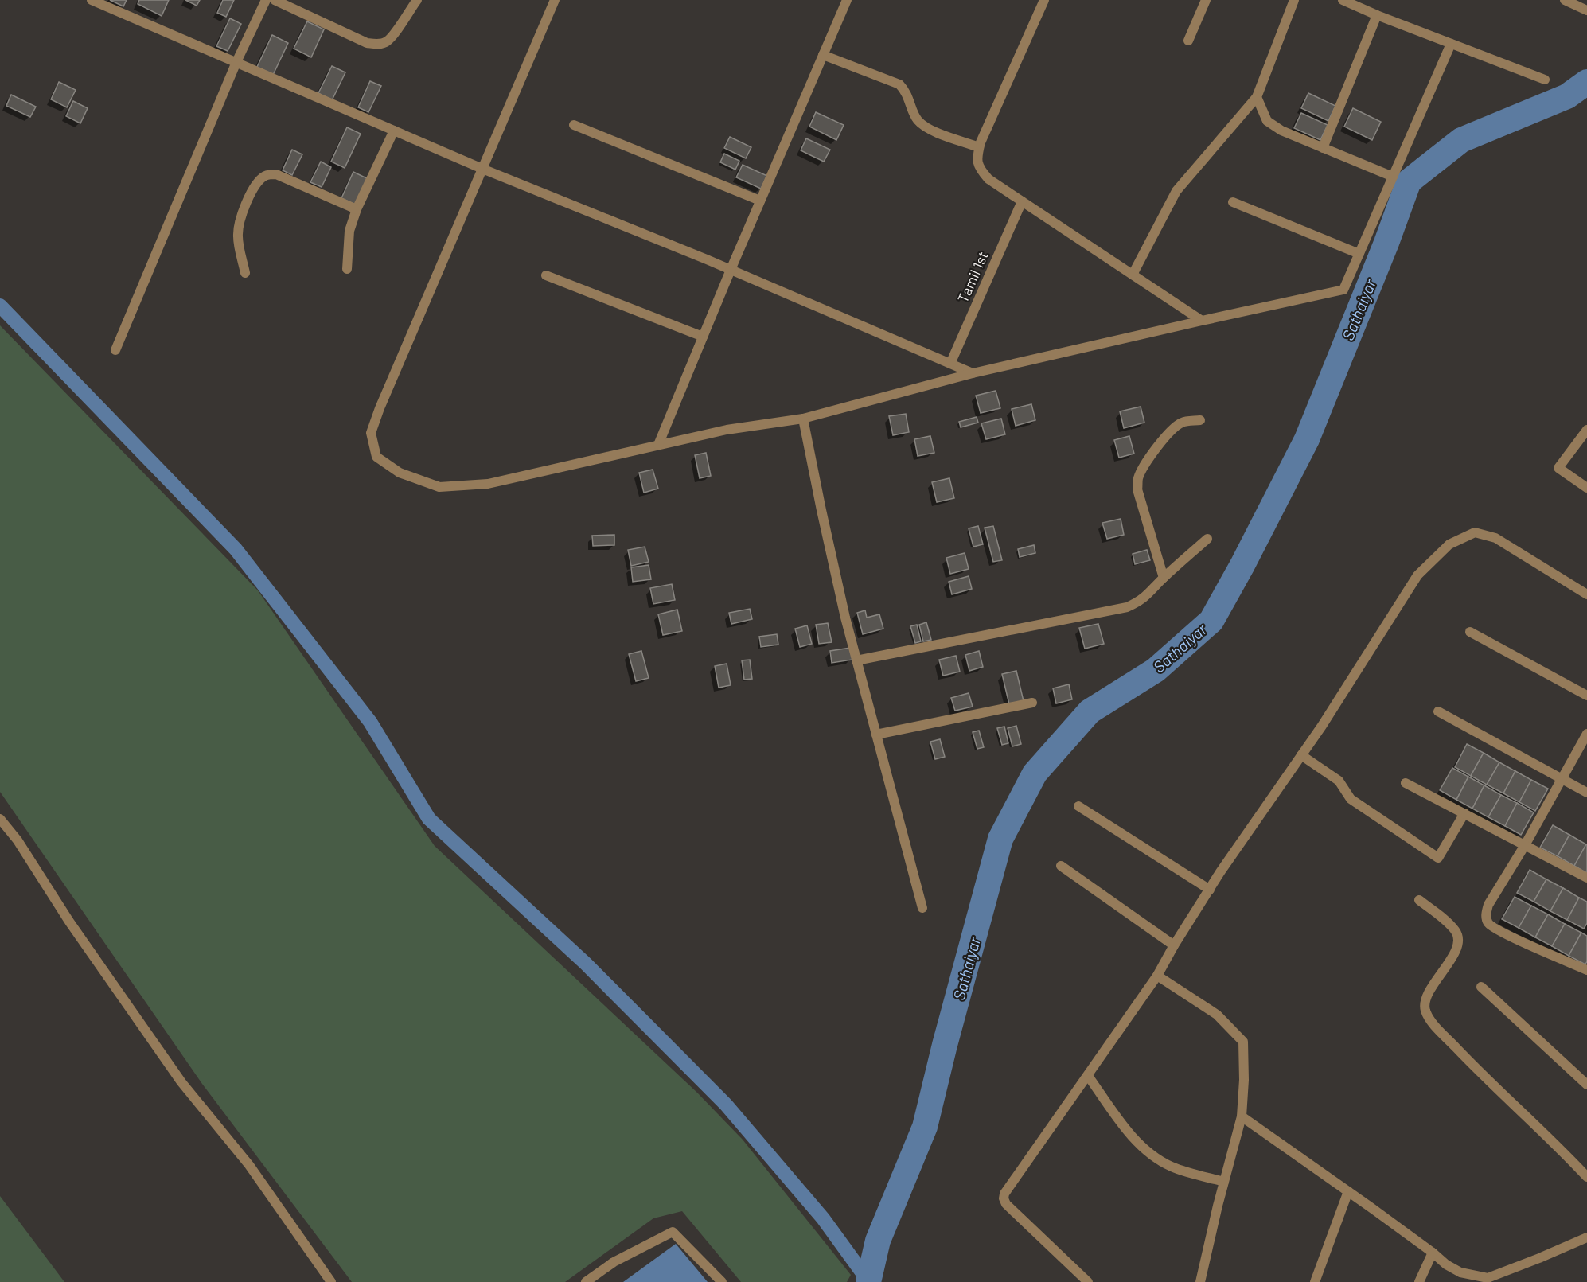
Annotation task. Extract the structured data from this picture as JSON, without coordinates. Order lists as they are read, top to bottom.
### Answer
{
  "streets": {
    "street": ["Tamil 1st"]
  },
  "water": ["Sathaiyar"]
}
